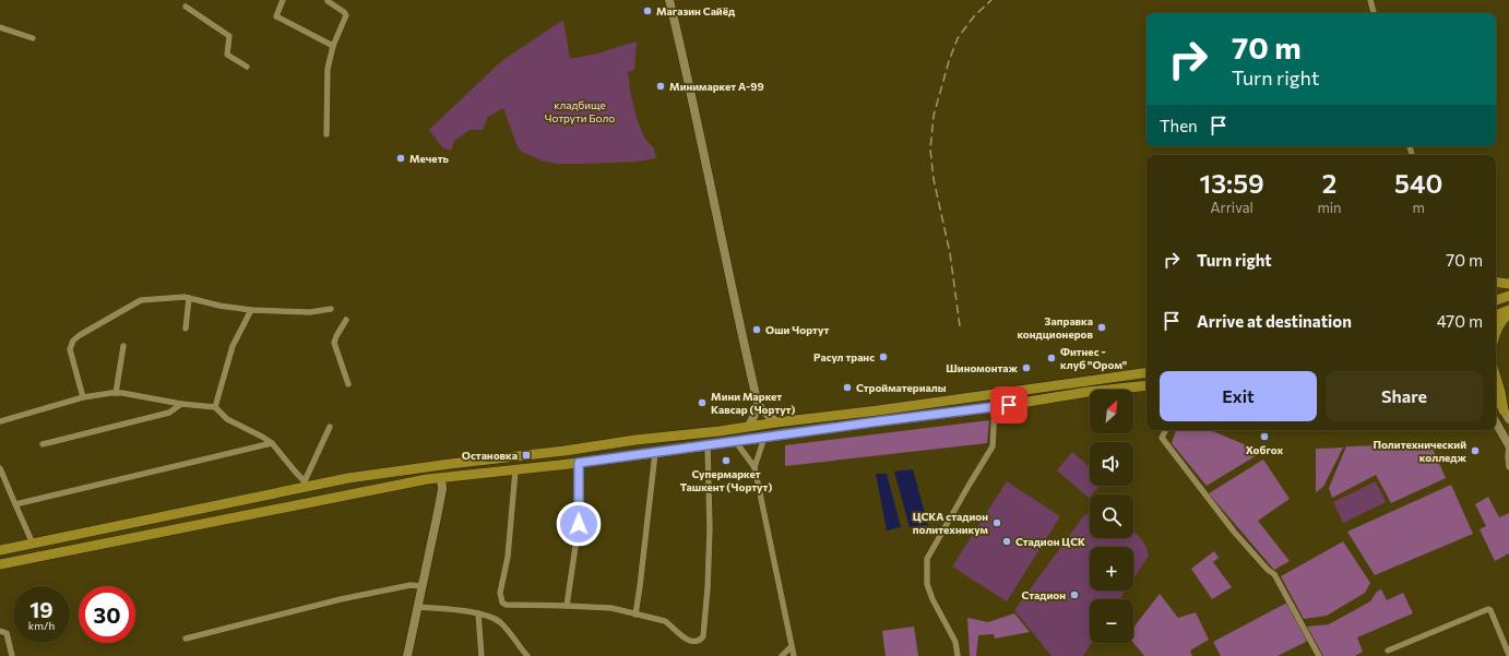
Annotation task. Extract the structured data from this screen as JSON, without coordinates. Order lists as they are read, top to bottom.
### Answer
{
  "parks": ["кладбище Чотрути Боло"],
  "places": {
    "other": [
      "Магазин Сайёд",
      "Минимаркет А-99",
      "Мечеть",
      "Заправка кондционеров",
      "Оши Чортут",
      "Расул транс",
      "Фитнес - клуб \"Ором\"",
      "Шиномонтаж",
      "Стройматериалы",
      "Мини Маркет Кавсар (Чортут)",
      "Хобгох",
      "Политехнический колледж",
      "Супермаркет Ташкент (Чортут)",
      "ЦСКА стадион политехникум",
      "Стадион ЦСК",
      "Стадион"
    ],
    "transit": ["Остановка"]
  },
  "north": "top right",
  "page": {
    "turn": ["70 m", "Turn right"],
    "then": "Then",
    "eta": [
      "13:59",
      "Arrival",
      "2",
      "min",
      "540",
      "m"
    ],
    "list": [
      {
        "name": "Turn right",
        "value": "70 m"
      },
      {
        "name": "Arrive at destination",
        "value": "470 m"
      }
    ],
    "buttons": ["Exit", "Share"],
    "map_buttons": ["+", "−"],
    "speed": "19 km/h",
    "limit": "30"
  }
}
